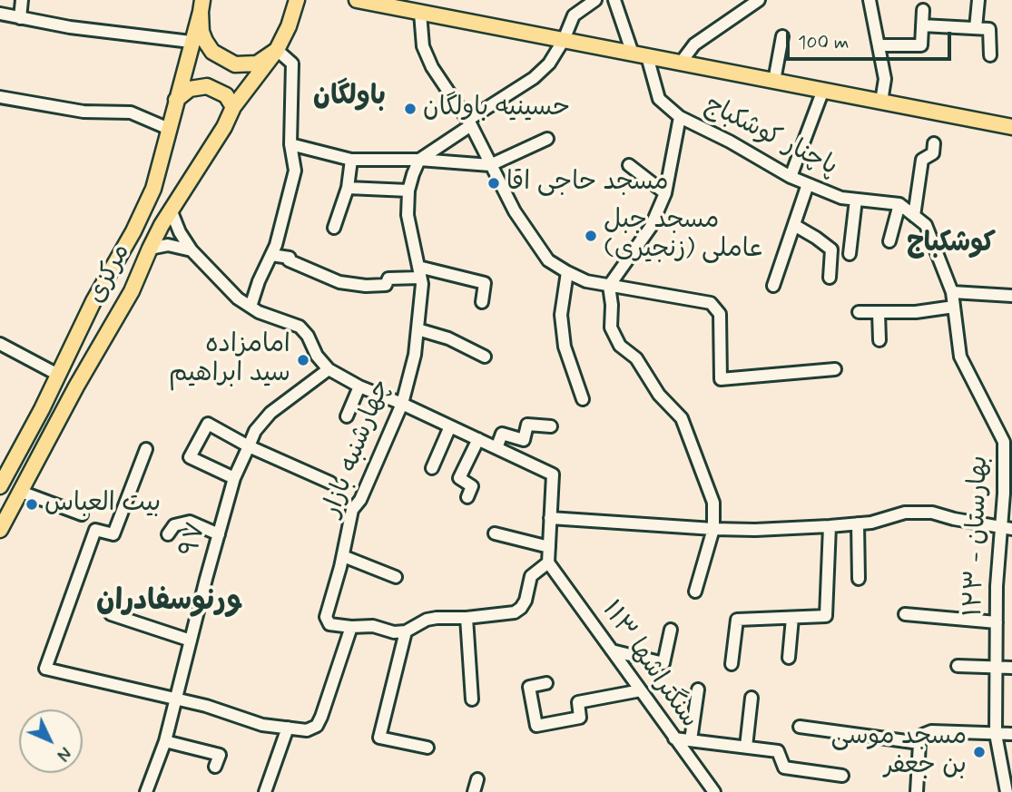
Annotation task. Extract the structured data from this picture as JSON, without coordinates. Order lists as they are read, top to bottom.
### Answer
{
  "streets": {
    "main road": ["مرکزی"],
    "street": [
      "پاچنار کوشکباج",
      "چهارشنبه بازار",
      "بهارستان - ۱۲۳",
      "۹۷",
      "سنگتراشها ۱۱۳"
    ]
  },
  "districts": ["باولگان", "کوشکباج", "ورنوسفادران"],
  "places": [
    "حسینیه باولگان",
    "مسجد حاجی اقا",
    "مسجد جبل عاملی (زنجیری)",
    "امامزاده سید ابراهیم",
    "بیت العباس",
    "مسجد موسی بن جعفر"
  ],
  "scale_bar": "100 m",
  "north": "bottom right"
}
